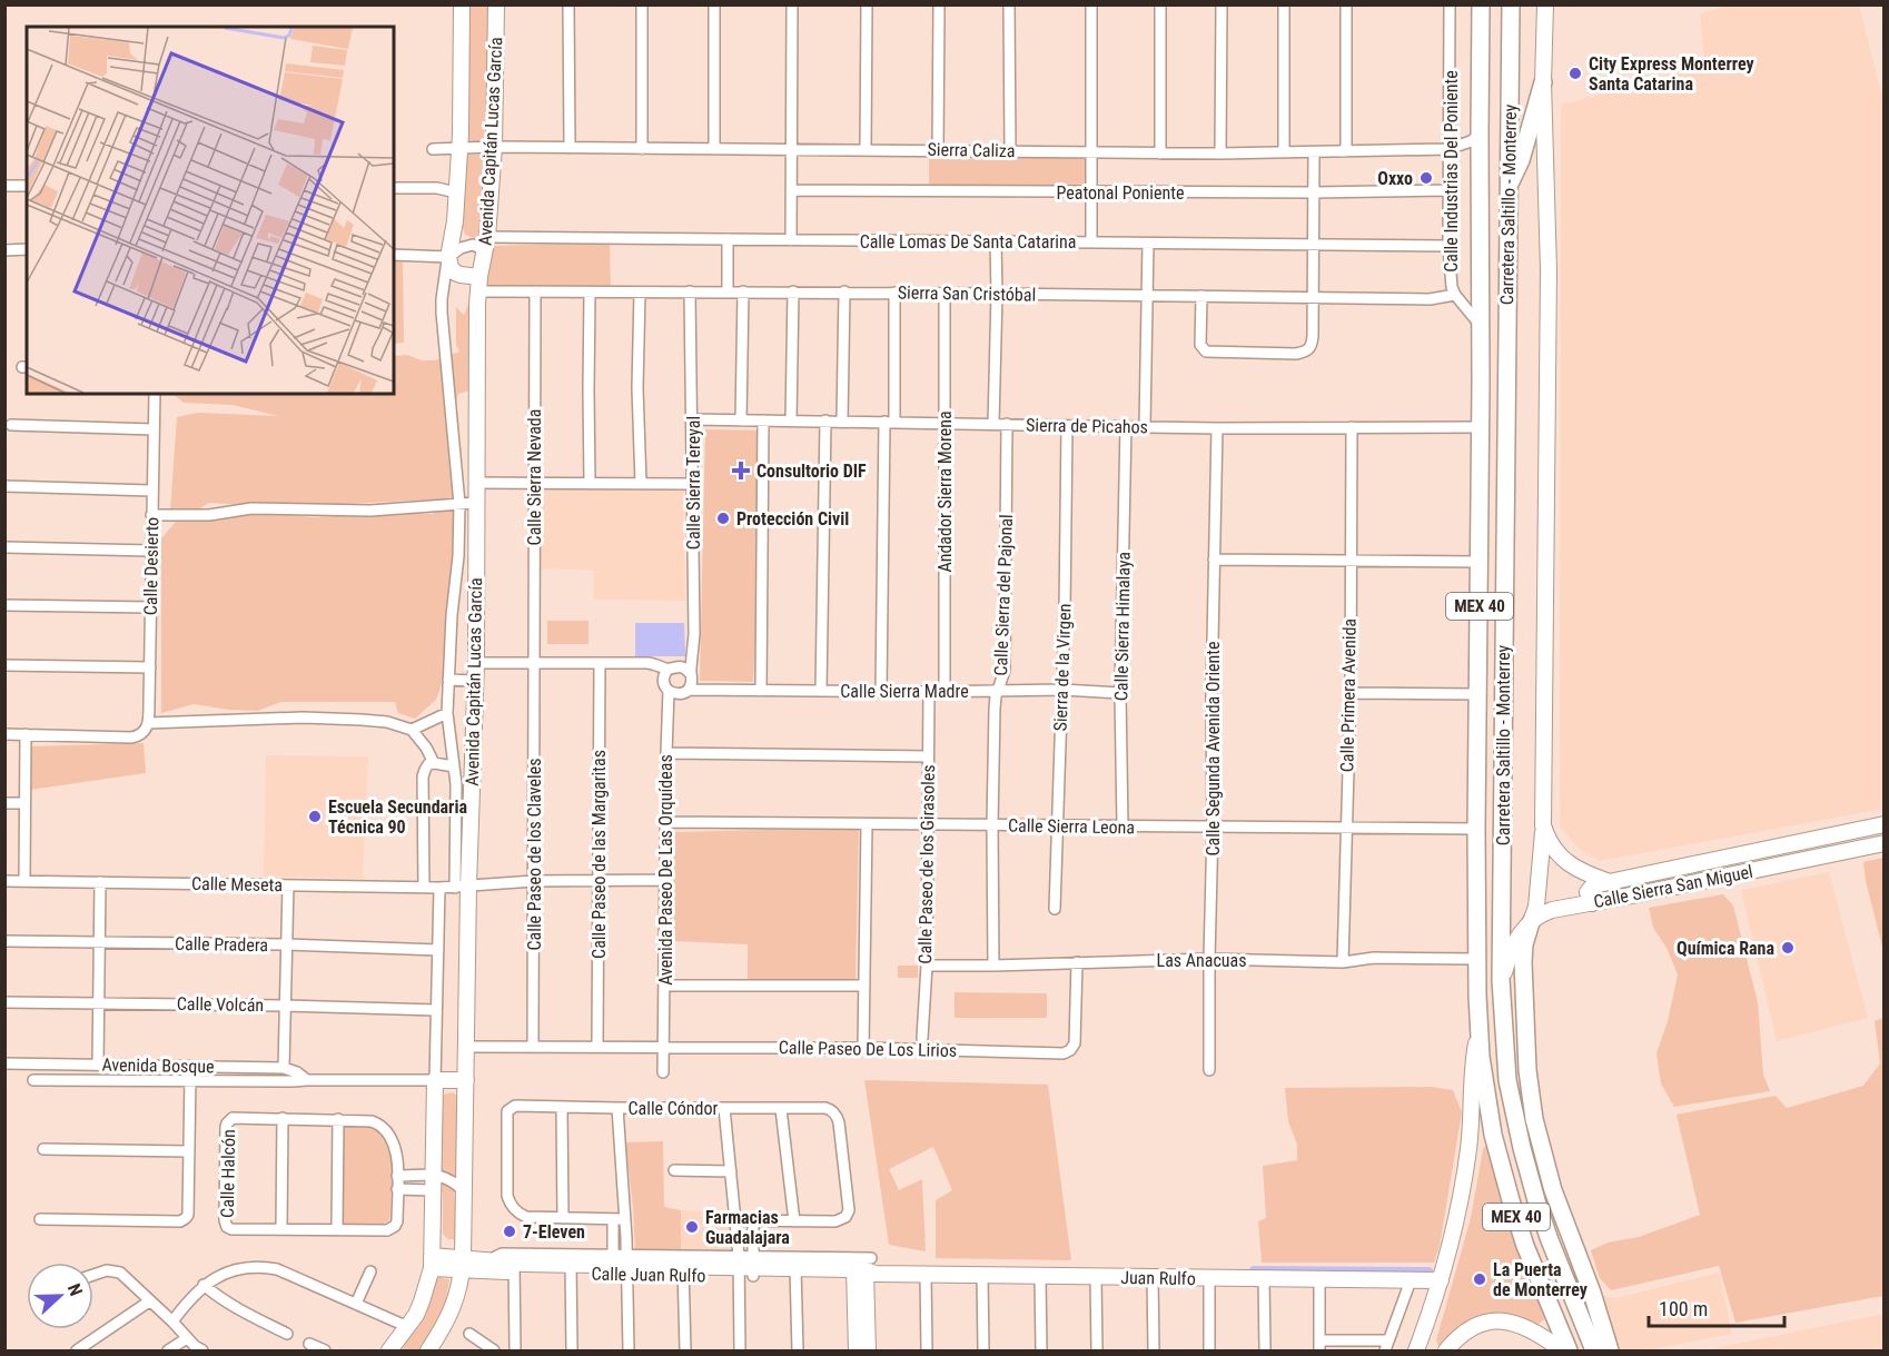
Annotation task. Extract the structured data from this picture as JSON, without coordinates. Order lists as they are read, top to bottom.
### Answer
{
  "streets": {
    "main road": ["Carretera Saltillo - Monterrey", "MEX 40"],
    "street": [
      "Avenida Capitán Lucas García",
      "Sierra Caliza",
      "Calle Industrias Del Poniente",
      "Peatonal Poniente",
      "Calle Lomas De Santa Catarina",
      "Sierra San Cristóbal",
      "Sierra de Picahos",
      "Calle Sierra Nevada",
      "Calle Sierra Tereyal",
      "Andador Sierra Morena",
      "Calle Desierto",
      "Calle Sierra del Pajonal",
      "Calle Sierra Himalaya",
      "Sierra de la Virgen",
      "Calle Sierra Madre",
      "Calle Primera Avenida",
      "Calle Segunda Avenida Oriente",
      "Calle Sierra Leona",
      "Calle Paseo de los Claveles",
      "Calle Paseo de las Margaritas",
      "Calle Paseo de los Girasoles",
      "Avenida Paseo De Las Orquídeas",
      "Calle Meseta",
      "Calle Sierra San Miguel",
      "Calle Pradera",
      "Las Anacuas",
      "Calle Volcán",
      "Calle Paseo De Los Lirios",
      "Avenida Bosque",
      "Calle Cóndor",
      "Calle Halcón",
      "Calle Juan Rulfo",
      "Juan Rulfo"
    ]
  },
  "crossings": [
    ["Avenida Capitán Lucas García", "Sierra Caliza"],
    ["Avenida Capitán Lucas García", "Calle Lomas De Santa Catarina"],
    ["Avenida Capitán Lucas García", "Sierra San Cristóbal"],
    ["Avenida Capitán Lucas García", "Calle Meseta"],
    ["Avenida Capitán Lucas García", "Avenida Bosque"],
    ["Avenida Capitán Lucas García", "Calle Juan Rulfo"],
    ["Sierra Caliza", "Calle Industrias Del Poniente"],
    ["Sierra Caliza", "Carretera Saltillo - Monterrey"],
    ["Calle Industrias Del Poniente", "Peatonal Poniente"],
    ["Calle Industrias Del Poniente", "Carretera Saltillo - Monterrey"],
    ["Calle Industrias Del Poniente", "Calle Lomas De Santa Catarina"],
    ["Calle Industrias Del Poniente", "Sierra San Cristóbal"],
    ["Carretera Saltillo - Monterrey", "Sierra de Picahos"],
    ["Carretera Saltillo - Monterrey", "Calle Sierra Leona"],
    ["Carretera Saltillo - Monterrey", "Calle Sierra San Miguel"],
    ["Carretera Saltillo - Monterrey", "Las Anacuas"],
    ["Sierra San Cristóbal", "Calle Sierra Nevada"],
    ["Sierra San Cristóbal", "Calle Sierra Tereyal"],
    ["Sierra San Cristóbal", "Andador Sierra Morena"],
    ["Sierra de Picahos", "Calle Sierra Tereyal"],
    ["Sierra de Picahos", "Andador Sierra Morena"],
    ["Sierra de Picahos", "Calle Sierra del Pajonal"],
    ["Sierra de Picahos", "Calle Sierra Himalaya"],
    ["Sierra de Picahos", "Sierra de la Virgen"],
    ["Sierra de Picahos", "Calle Primera Avenida"],
    ["Sierra de Picahos", "Calle Segunda Avenida Oriente"],
    ["Calle Sierra Nevada", "Calle Paseo de los Claveles"],
    ["Calle Sierra Tereyal", "Calle Sierra Madre"],
    ["Calle Sierra Tereyal", "Avenida Paseo De Las Orquídeas"],
    ["Andador Sierra Morena", "Calle Sierra Madre"],
    ["Calle Sierra del Pajonal", "Calle Sierra Madre"],
    ["Calle Sierra del Pajonal", "Calle Sierra Leona"],
    ["Calle Sierra del Pajonal", "Las Anacuas"],
    ["Calle Sierra Himalaya", "Calle Sierra Madre"],
    ["Calle Sierra Himalaya", "Calle Sierra Leona"],
    ["Sierra de la Virgen", "Calle Sierra Madre"],
    ["Sierra de la Virgen", "Calle Sierra Leona"],
    ["Calle Sierra Madre", "Calle Paseo de los Girasoles"],
    ["Calle Sierra Madre", "Avenida Paseo De Las Orquídeas"],
    ["Calle Primera Avenida", "Calle Sierra Leona"],
    ["Calle Primera Avenida", "Las Anacuas"],
    ["Calle Segunda Avenida Oriente", "Calle Sierra Leona"],
    ["Calle Segunda Avenida Oriente", "Las Anacuas"],
    ["Calle Sierra Leona", "Calle Paseo de los Girasoles"],
    ["Calle Sierra Leona", "Avenida Paseo De Las Orquídeas"],
    ["Calle Paseo de los Claveles", "Calle Meseta"],
    ["Calle Paseo de las Margaritas", "Calle Meseta"],
    ["Calle Paseo de los Girasoles", "Las Anacuas"],
    ["Avenida Paseo De Las Orquídeas", "Calle Meseta"],
    ["Avenida Paseo De Las Orquídeas", "Calle Paseo De Los Lirios"],
    ["Las Anacuas", "Calle Paseo De Los Lirios"],
    ["Calle Juan Rulfo", "Juan Rulfo"]
  ],
  "places": {
    "other": [
      "City Express Monterrey Santa Catarina",
      "Oxxo",
      "Protección Civil",
      "Escuela Secundaria Técnica 90",
      "Química Rana",
      "Farmacias Guadalajara",
      "7-Eleven",
      "La Puerta de Monterrey"
    ],
    "health": ["Consultorio DIF"]
  },
  "scale_bar": "100 m",
  "north": "right"
}
